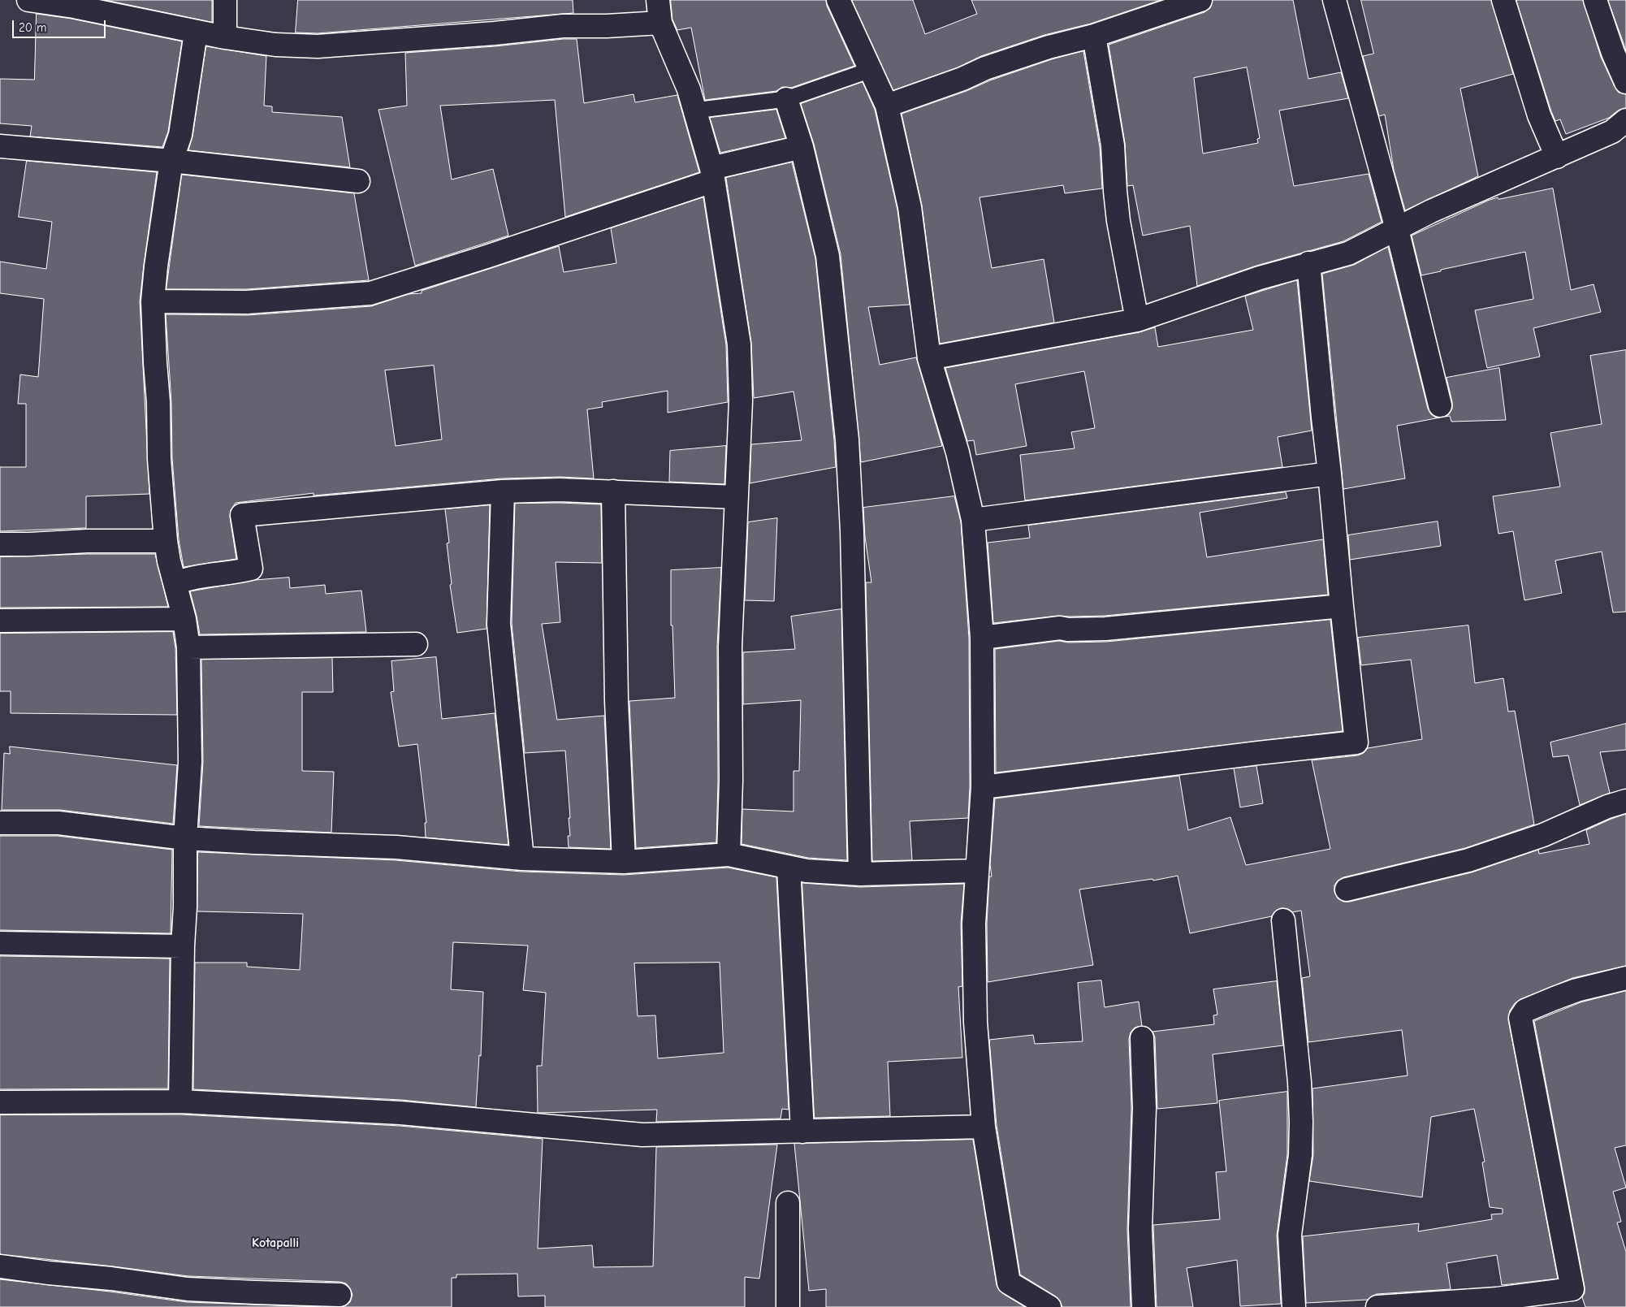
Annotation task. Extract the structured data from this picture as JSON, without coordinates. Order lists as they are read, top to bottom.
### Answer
{
  "districts": ["Kotapalli"],
  "scale_bar": "20 m"
}
